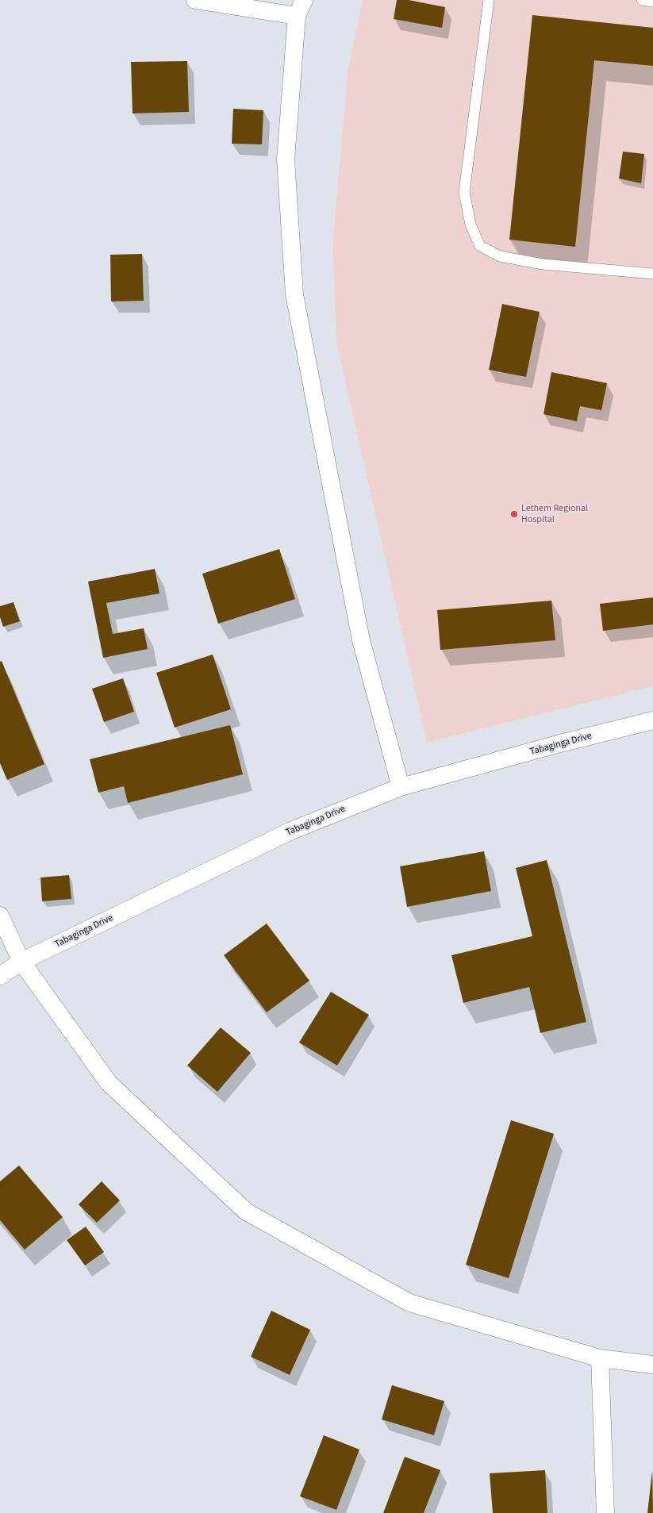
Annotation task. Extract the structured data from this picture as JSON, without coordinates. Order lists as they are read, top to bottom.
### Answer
{
  "streets": {
    "street": ["Tabaginga Drive"]
  },
  "places": ["Lethem Regional Hospital"]
}
